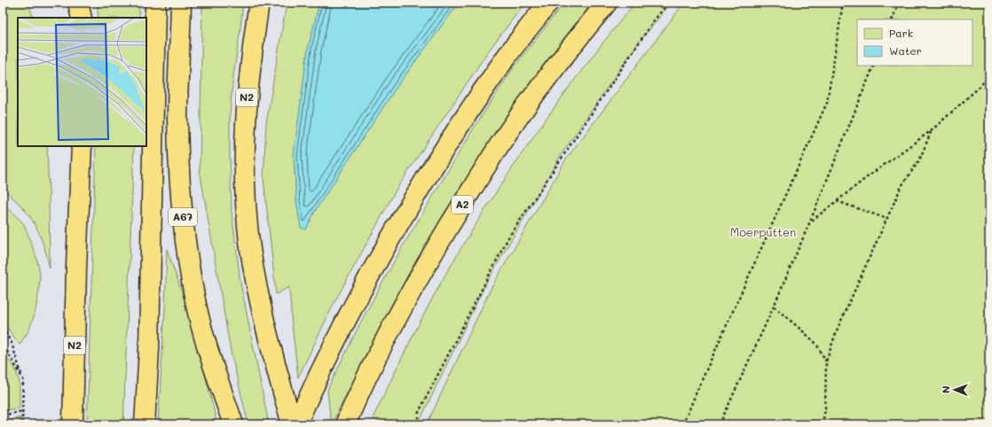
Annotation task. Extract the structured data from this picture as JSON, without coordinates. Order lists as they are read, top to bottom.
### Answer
{
  "streets": {
    "highway": ["N2", "A2", "A67"]
  },
  "parks": ["Moerputten"],
  "legend": ["Park", "Water"],
  "north": "left"
}
